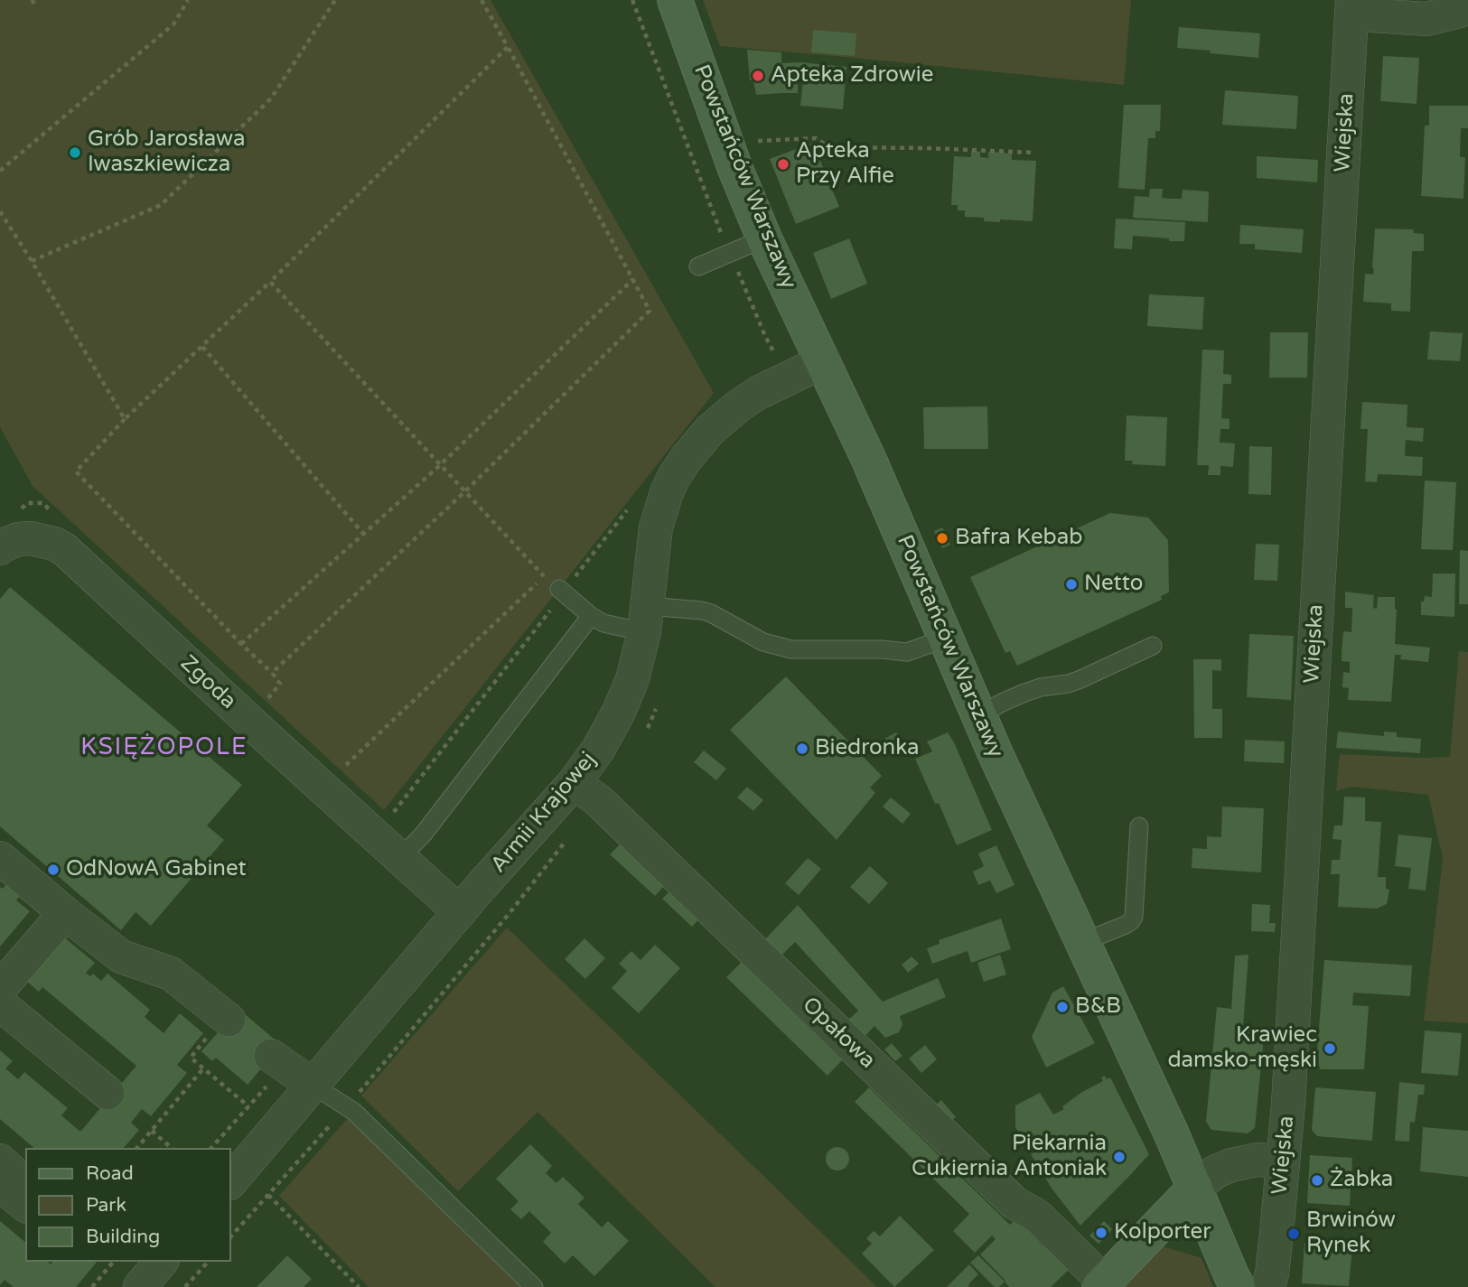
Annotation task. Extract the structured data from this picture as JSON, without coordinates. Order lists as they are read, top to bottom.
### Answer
{
  "streets": {
    "street": [
      "Wiejska",
      "Powstańców Warszawy",
      "Zgoda",
      "Armii Krajowej",
      "Opałowa"
    ]
  },
  "crossings": [
    ["Powstańców Warszawy", "Armii Krajowej"],
    ["Zgoda", "Armii Krajowej"],
    ["Armii Krajowej", "Opałowa"]
  ],
  "districts": ["KSIĘŻOPOLE"],
  "places": [
    "Apteka Zdrowie",
    "Grób Jarosława Iwaszkiewicza",
    "Apteka Przy Alfie",
    "Bafra Kebab",
    "Netto",
    "Biedronka",
    "OdNowA Gabinet",
    "B&B",
    "Krawiec damsko-męski",
    "Piekarnia Cukiernia Antoniak",
    "Żabka",
    "Kolporter",
    "Brwinów Rynek"
  ],
  "legend": ["Road", "Park", "Building"]
}
